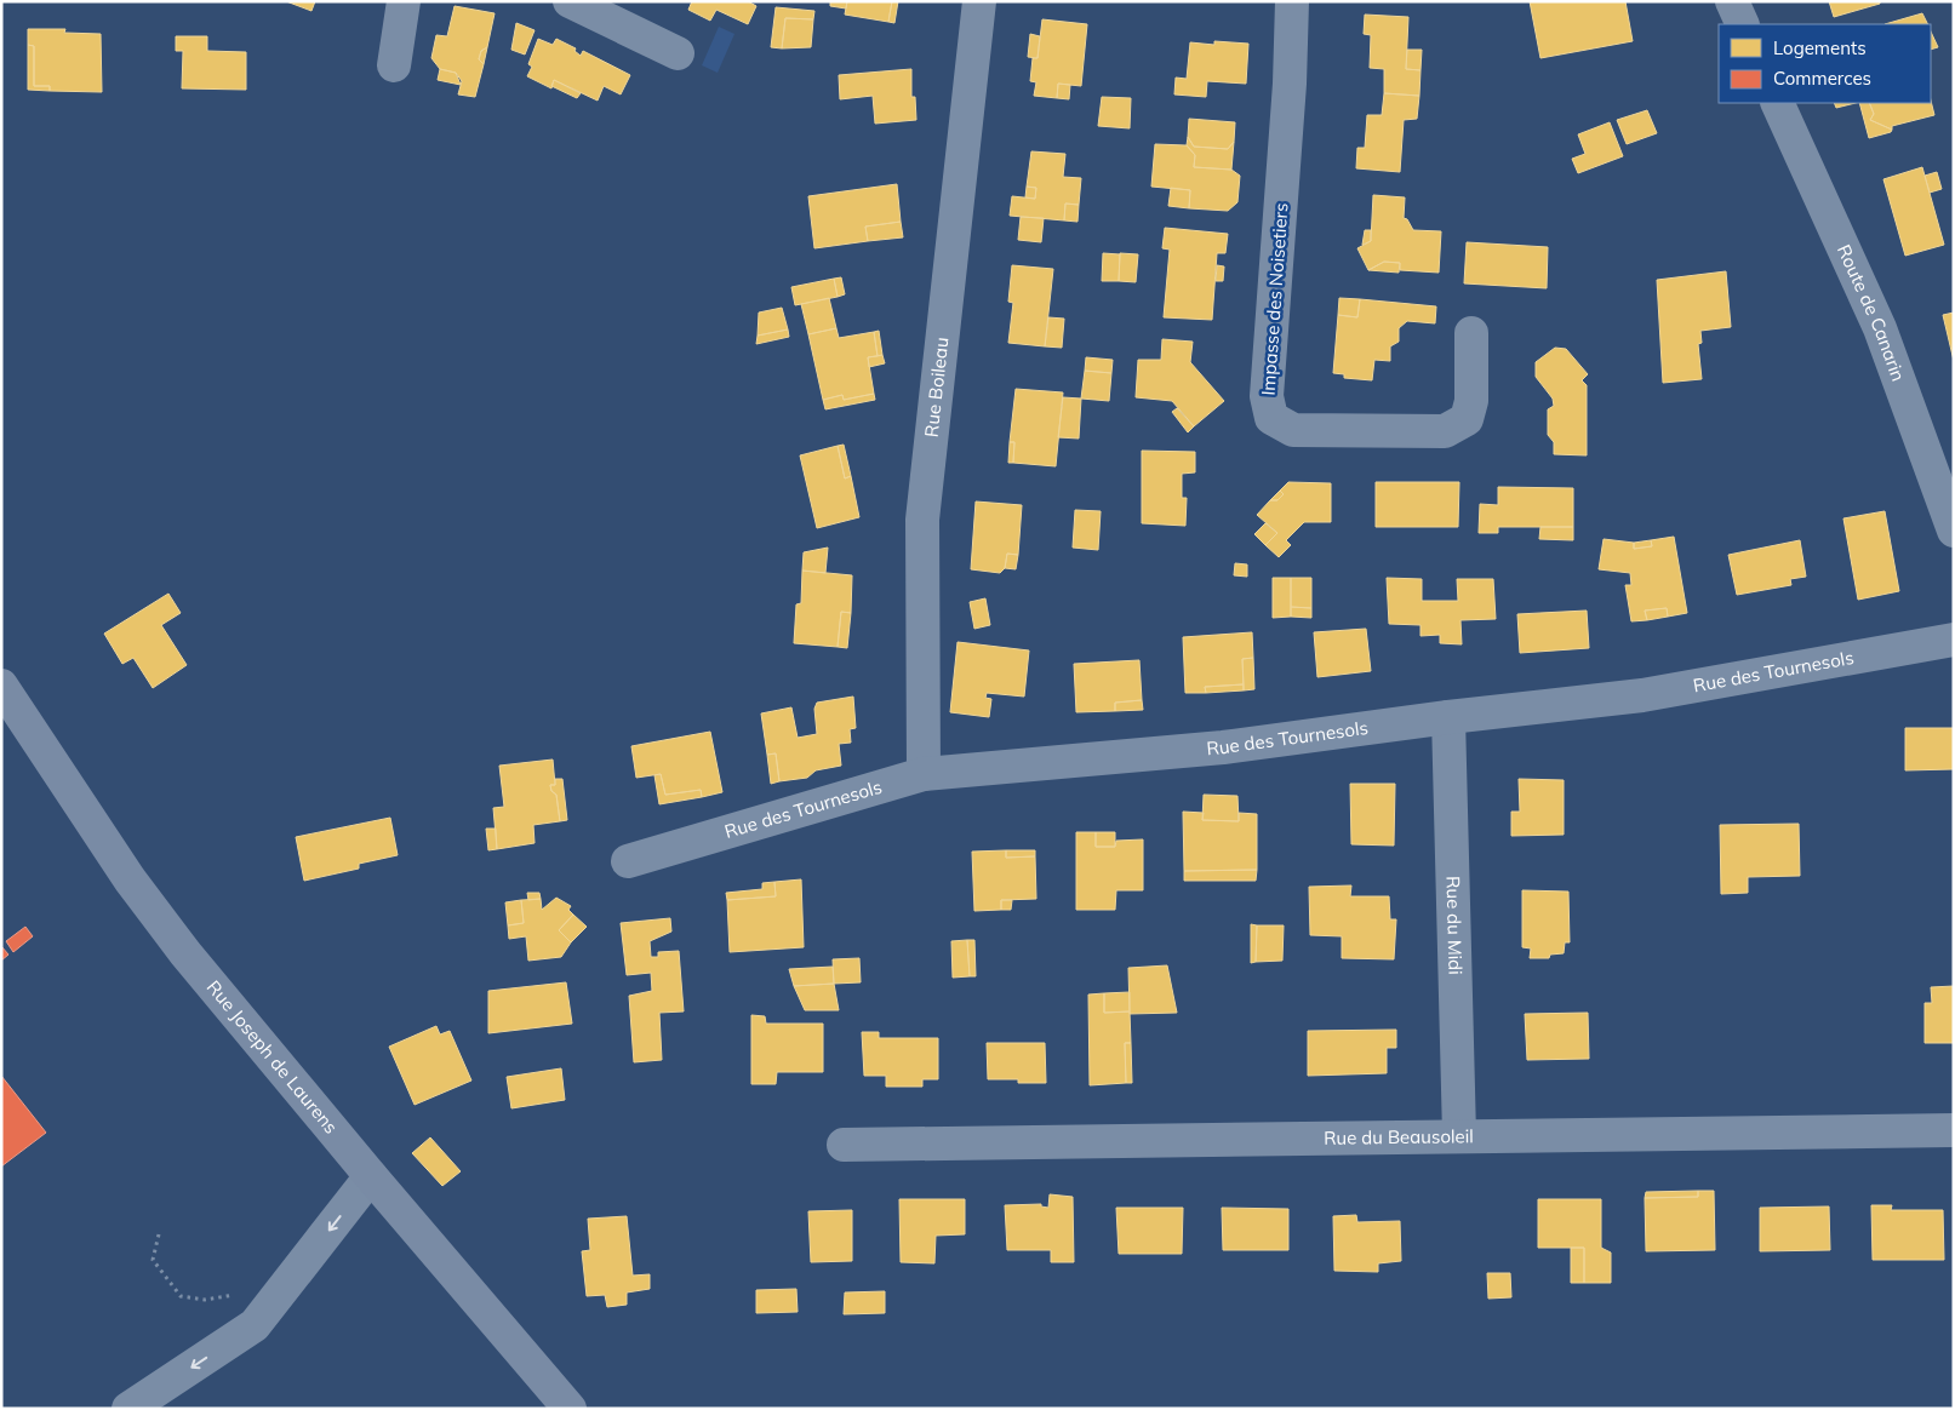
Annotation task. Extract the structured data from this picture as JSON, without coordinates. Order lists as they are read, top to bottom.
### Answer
{
  "streets": {
    "main road": ["Rue Joseph de Laurens"],
    "street": [
      "Impasse des Noisetiers",
      "Route de Canarin",
      "Rue Boileau",
      "Rue des Tournesols",
      "Rue du Midi",
      "Rue du Beausoleil"
    ]
  },
  "crossings": [
    ["Rue Boileau", "Rue des Tournesols"],
    ["Rue des Tournesols", "Rue du Midi"],
    ["Rue du Midi", "Rue du Beausoleil"]
  ],
  "legend": ["Logements", "Commerces"]
}
